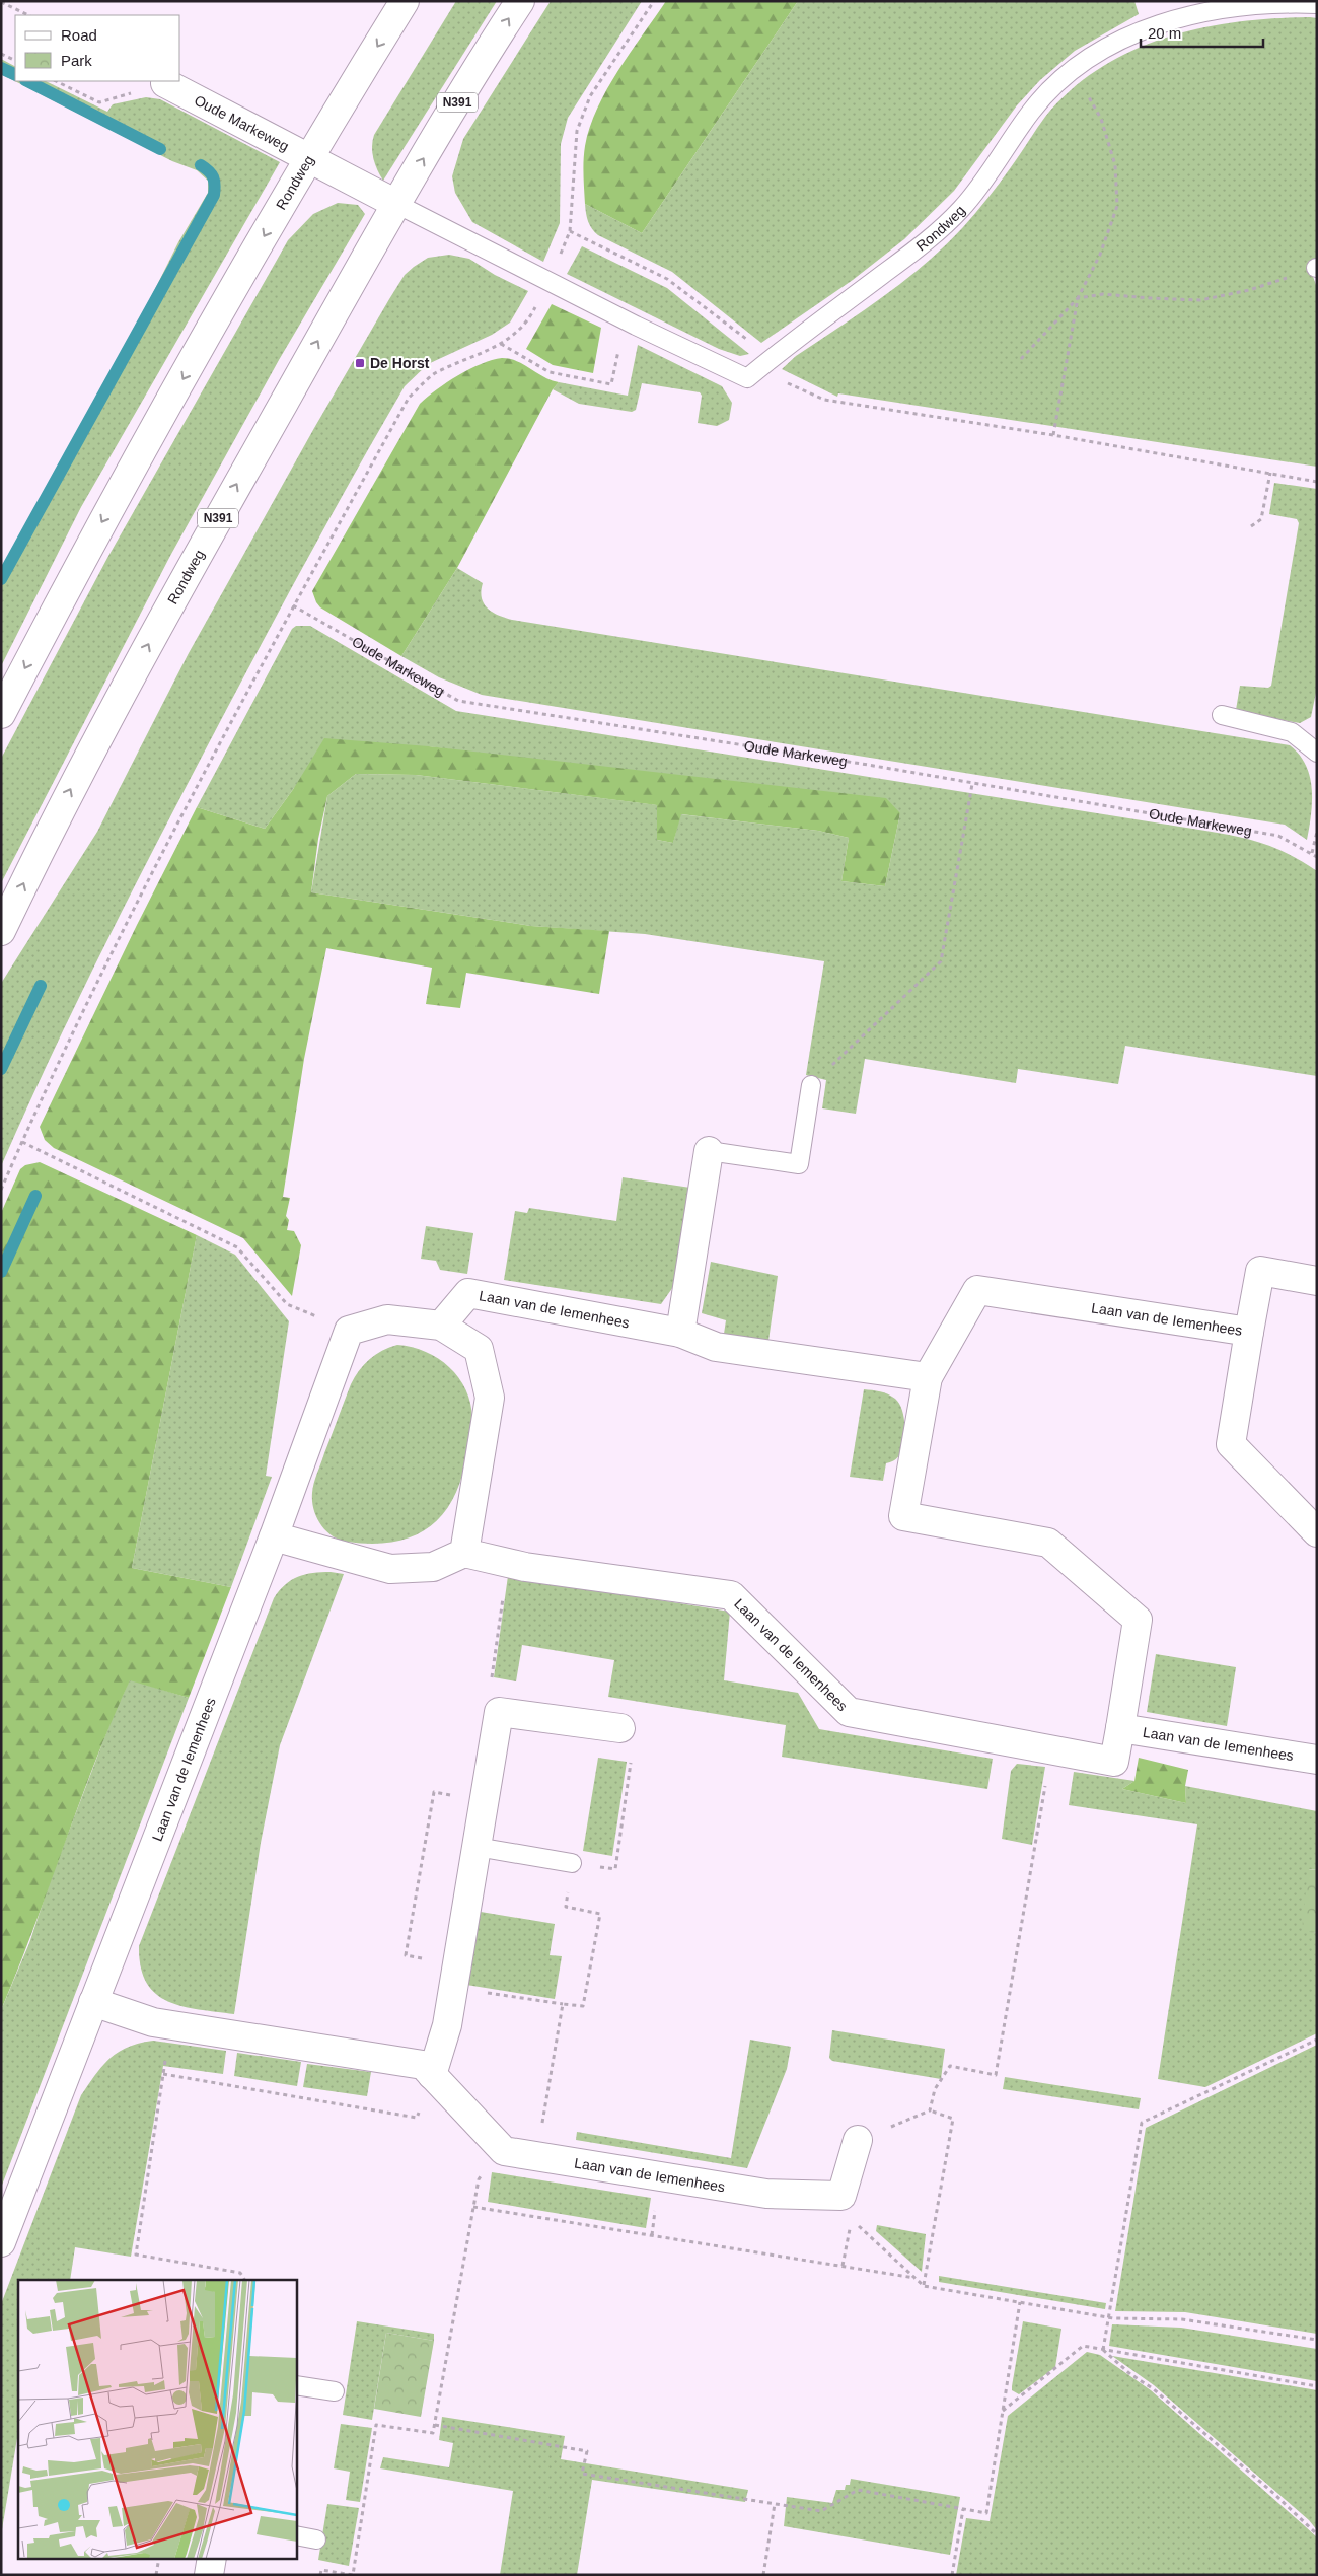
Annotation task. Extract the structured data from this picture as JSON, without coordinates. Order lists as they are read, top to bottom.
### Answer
{
  "streets": {
    "street": [
      "N391",
      "Oude Markeweg",
      "Rondweg",
      "Laan van de Iemenhees"
    ]
  },
  "crossings": [
    ["Oude Markeweg", "Rondweg"]
  ],
  "places": {
    "transit": ["De Horst"]
  },
  "legend": ["Road", "Park"],
  "scale_bar": "20 m"
}
